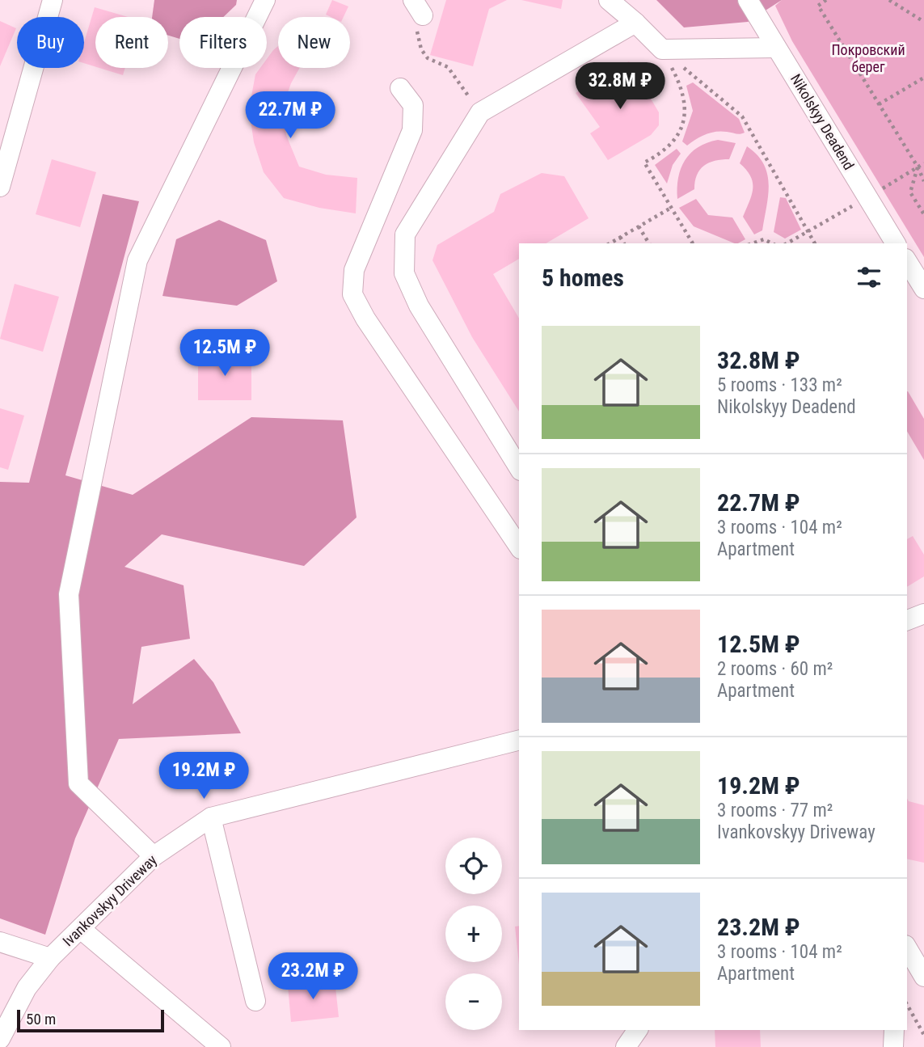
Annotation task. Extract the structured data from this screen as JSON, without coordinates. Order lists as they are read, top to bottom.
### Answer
{
  "streets": {
    "street": ["Nikolskyy Deadend", "Ivankovskyy Driveway"]
  },
  "parks": ["Покровский берег"],
  "scale_bar": "50 m",
  "page": {
    "chip": [
      "Buy",
      "Rent",
      "Filters",
      "New"
    ],
    "price": [
      "32.8M ₽",
      "22.7M ₽",
      "12.5M ₽",
      "19.2M ₽",
      "23.2M ₽"
    ],
    "heading": "5 homes",
    "list": [
      {
        "name": "32.8M ₽",
        "note": "5 rooms · 133 m² · Nikolskyy Deadend"
      },
      {
        "name": "22.7M ₽",
        "note": "3 rooms · 104 m² · Apartment"
      },
      {
        "name": "12.5M ₽",
        "note": "2 rooms · 60 m² · Apartment"
      },
      {
        "name": "19.2M ₽",
        "note": "3 rooms · 77 m² · Ivankovskyy Driveway"
      },
      {
        "name": "23.2M ₽",
        "note": "3 rooms · 104 m² · Apartment"
      }
    ],
    "map_buttons": ["+", "−"],
    "scale": "50 m"
  }
}
